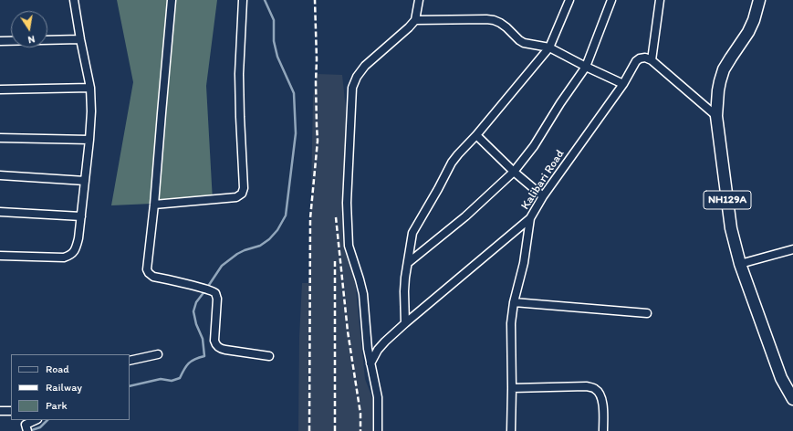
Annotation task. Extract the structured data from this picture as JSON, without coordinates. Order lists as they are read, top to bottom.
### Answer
{
  "streets": {
    "highway": ["NH129A"],
    "street": ["Kalibari Road"]
  },
  "legend": ["Road", "Railway", "Park"],
  "north": "bottom"
}
